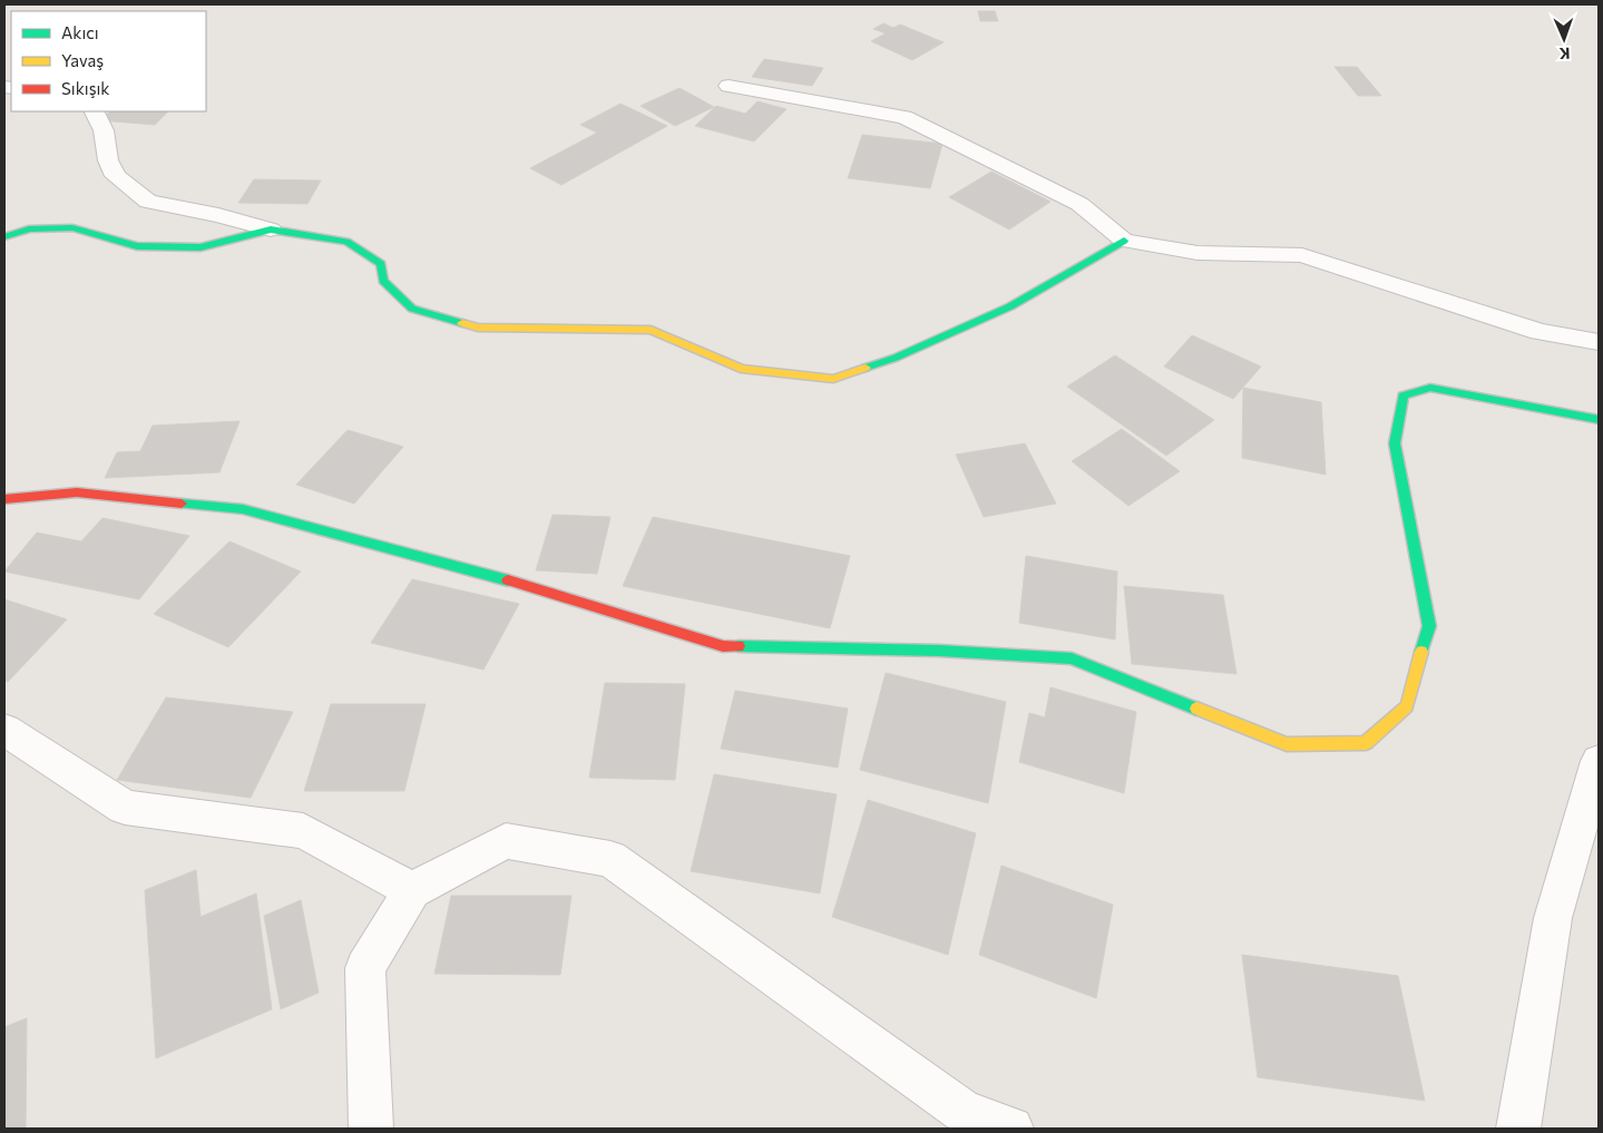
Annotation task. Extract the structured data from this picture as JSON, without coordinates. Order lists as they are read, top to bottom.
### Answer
{
  "legend": ["Akıcı", "Yavaş", "Sıkışık"],
  "north": "bottom"
}
